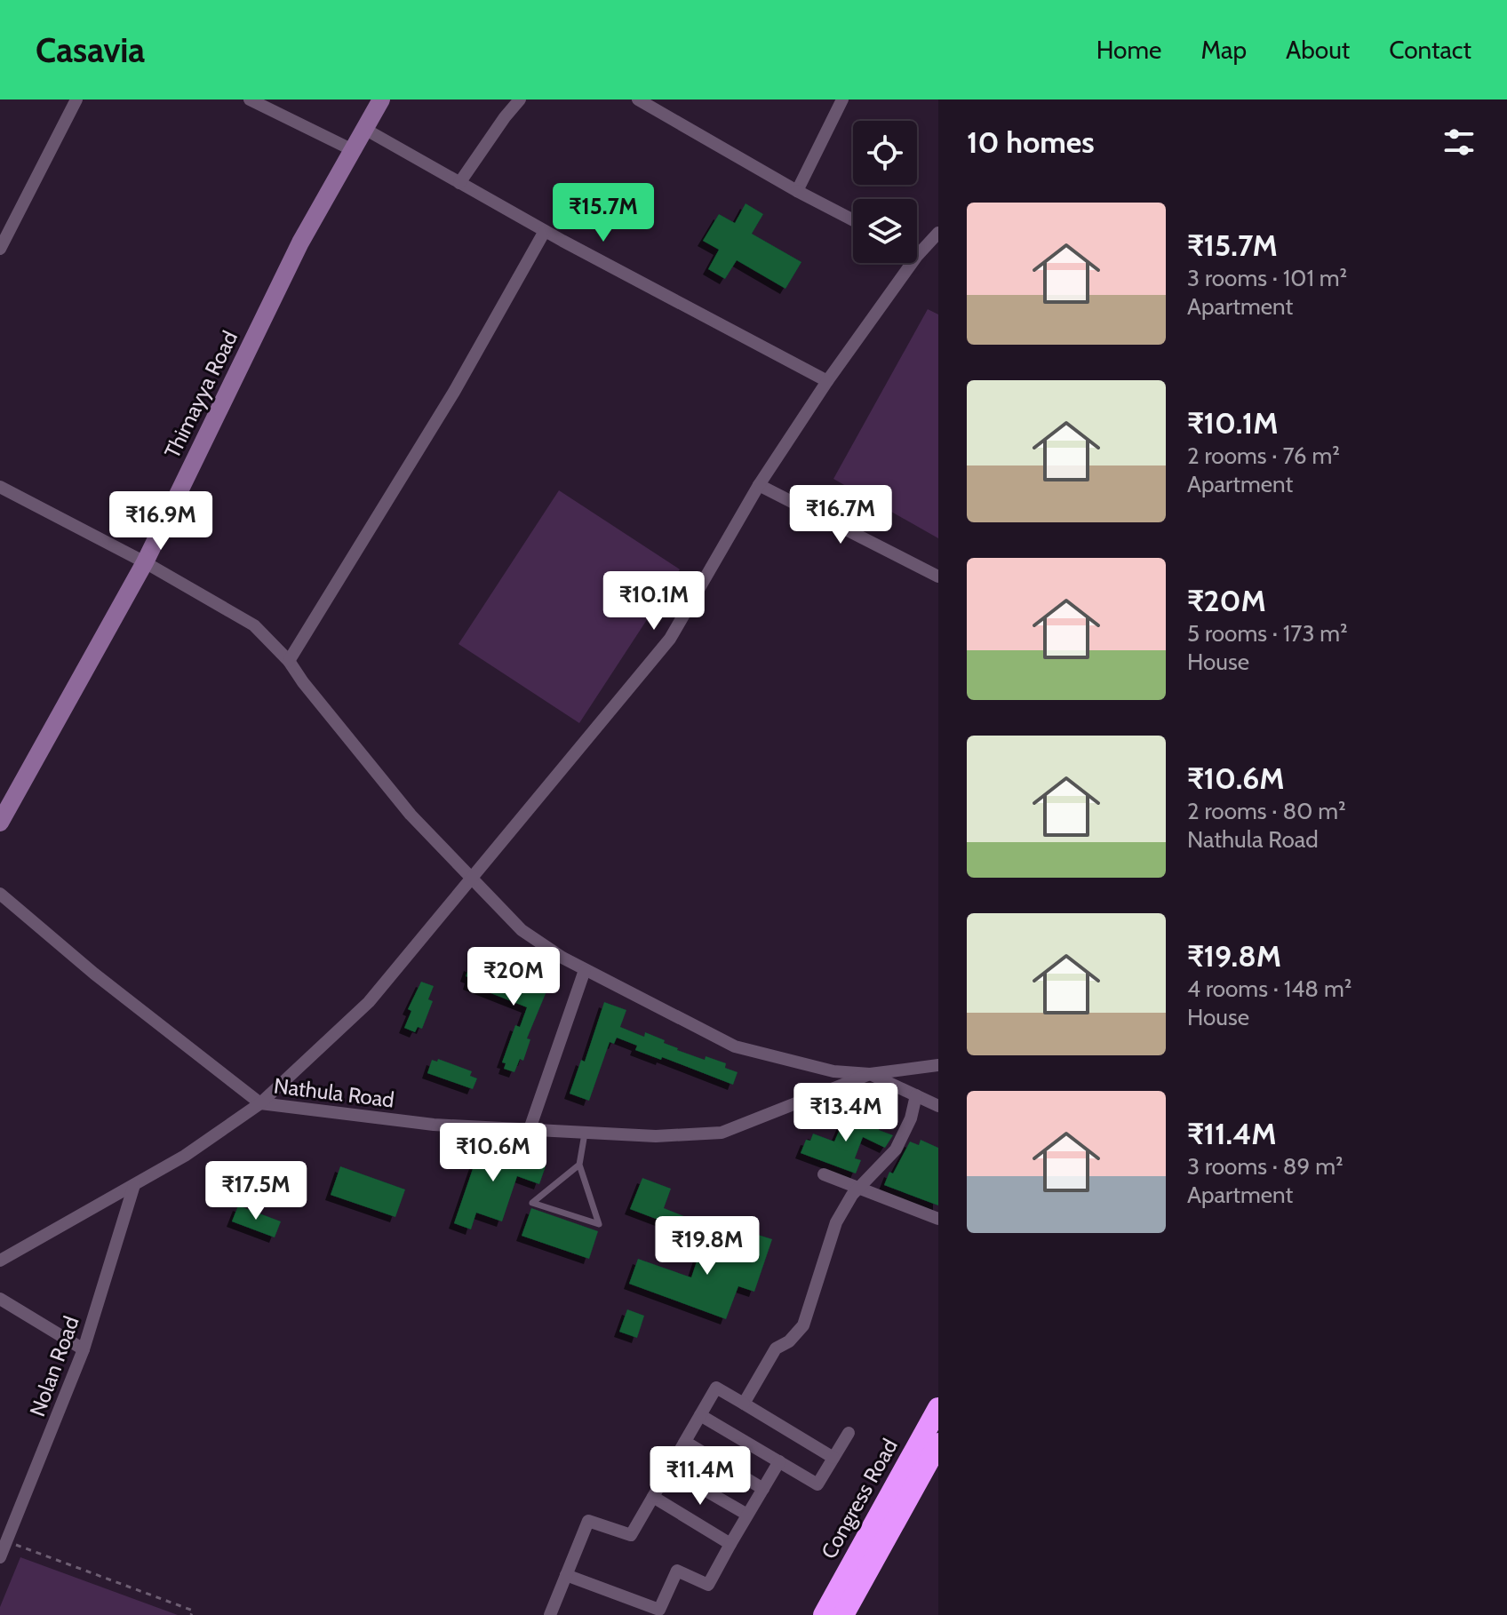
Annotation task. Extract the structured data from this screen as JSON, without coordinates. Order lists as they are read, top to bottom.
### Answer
{
  "streets": {
    "highway": ["Congress Road"],
    "street": ["Thimayya Road", "Nathula Road", "Nolan Road"]
  },
  "page": {
    "header": "Casavia",
    "nav": [
      "Home",
      "Map",
      "About",
      "Contact"
    ],
    "heading": "10 homes",
    "price": [
      "₹15.7M",
      "₹16.7M",
      "₹16.9M",
      "₹10.1M",
      "₹20M",
      "₹13.4M",
      "₹10.6M",
      "₹17.5M",
      "₹19.8M",
      "₹11.4M"
    ],
    "list": [
      {
        "name": "₹15.7M",
        "note": "3 rooms · 101 m² · Apartment"
      },
      {
        "name": "₹10.1M",
        "note": "2 rooms · 76 m² · Apartment"
      },
      {
        "name": "₹20M",
        "note": "5 rooms · 173 m² · House"
      },
      {
        "name": "₹10.6M",
        "note": "2 rooms · 80 m² · Nathula Road"
      },
      {
        "name": "₹19.8M",
        "note": "4 rooms · 148 m² · House"
      },
      {
        "name": "₹11.4M",
        "note": "3 rooms · 89 m² · Apartment"
      }
    ]
  }
}
